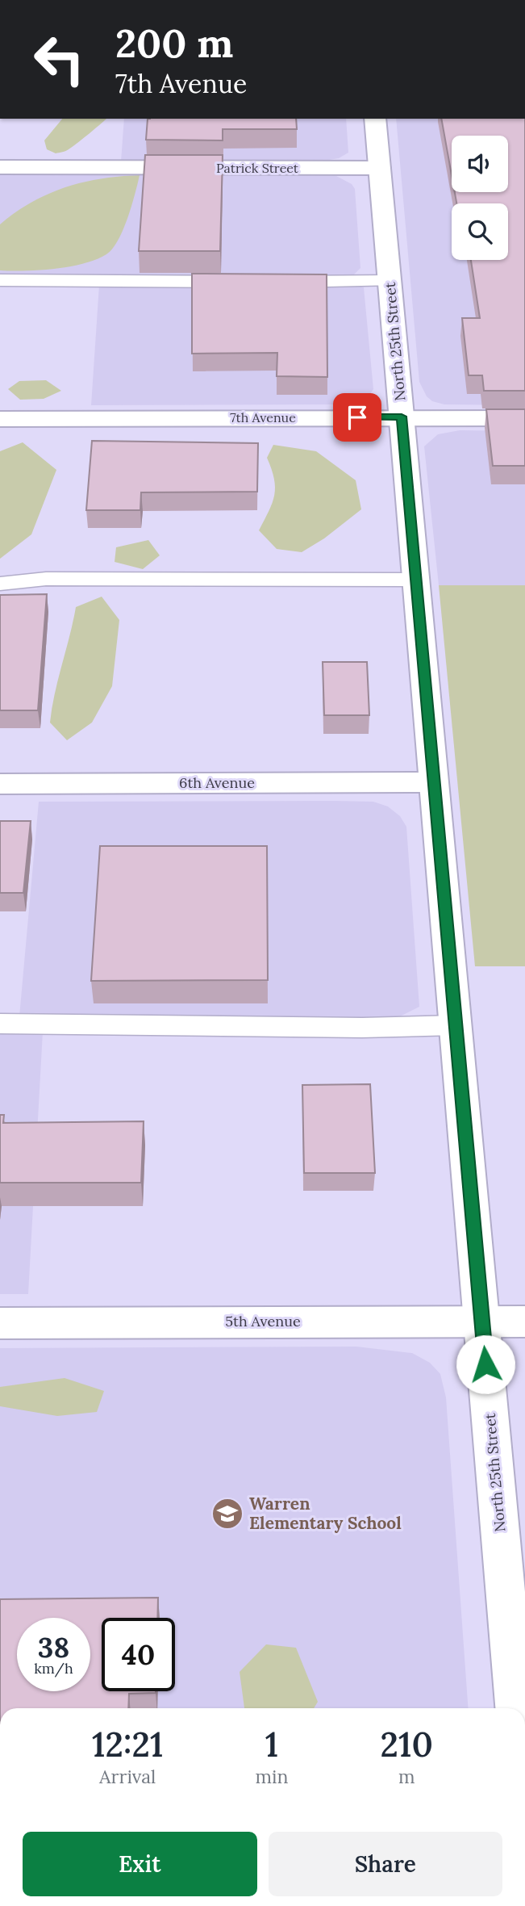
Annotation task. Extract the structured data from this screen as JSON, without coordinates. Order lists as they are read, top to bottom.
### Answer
{
  "streets": {
    "street": [
      "Patrick Street",
      "North 25th Street",
      "7th Avenue",
      "6th Avenue",
      "5th Avenue"
    ]
  },
  "crossings": [
    ["Patrick Street", "North 25th Street"],
    ["North 25th Street", "7th Avenue"],
    ["North 25th Street", "6th Avenue"],
    ["North 25th Street", "5th Avenue"]
  ],
  "places": {
    "school or university": ["Warren Elementary School"]
  },
  "page": {
    "turn": ["200 m", "7th Avenue"],
    "speed": "38 km/h",
    "limit": "40",
    "eta": [
      "12:21",
      "Arrival",
      "1",
      "min",
      "210",
      "m"
    ],
    "buttons": ["Exit", "Share"]
  }
}
